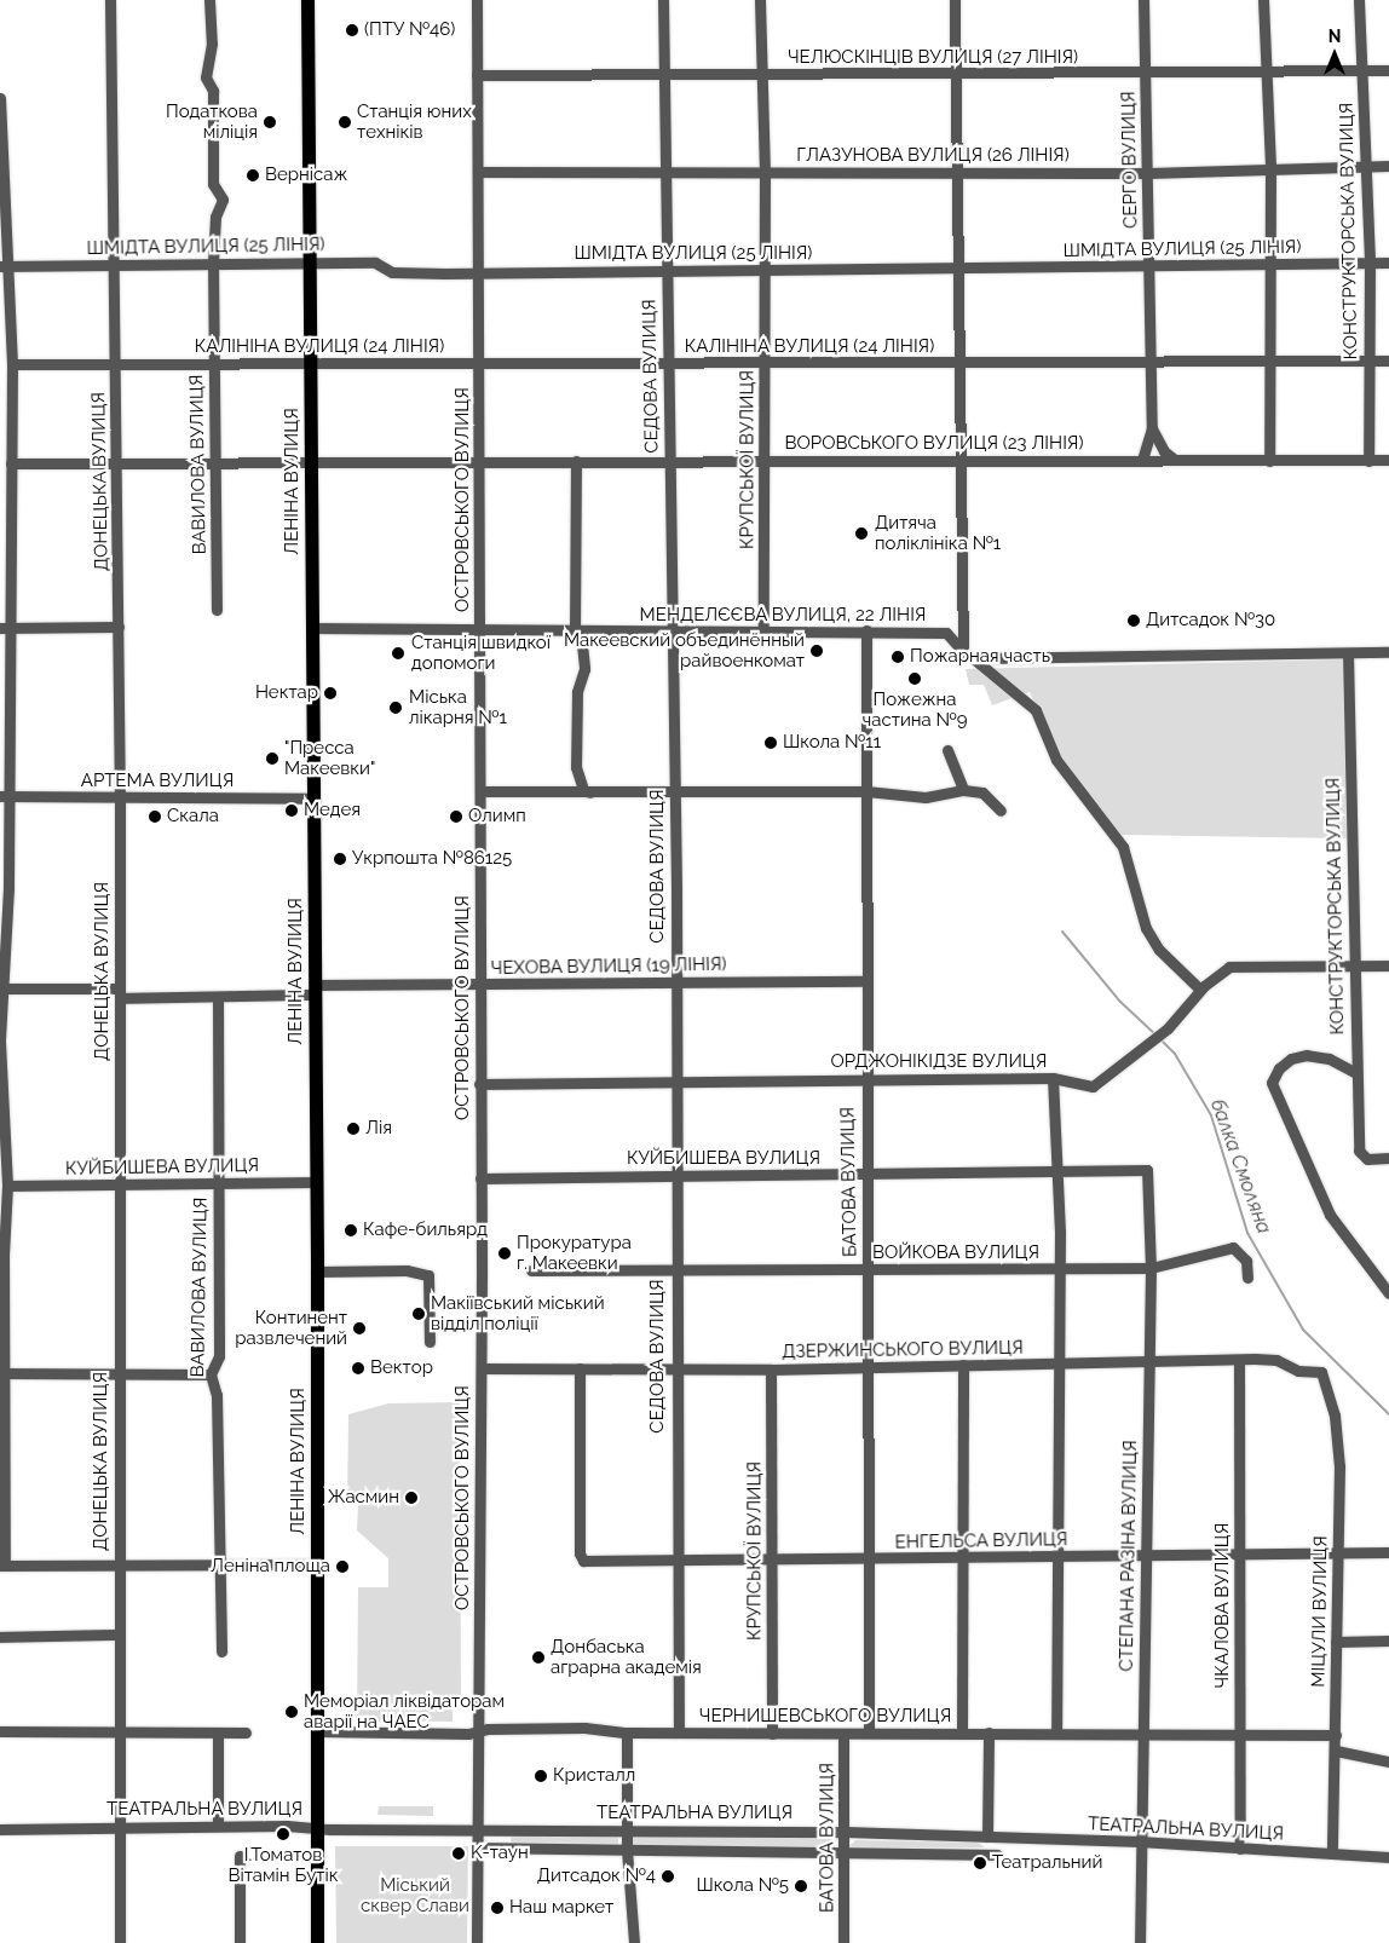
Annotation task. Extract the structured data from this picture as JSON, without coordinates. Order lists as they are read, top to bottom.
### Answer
{
  "streets": {
    "main road": ["ЛЕНІНА ВУЛИЦЯ"],
    "street": [
      "ЧЕЛЮСКІНЦІВ ВУЛИЦЯ (27 ЛIНIЯ)",
      "ГЛАЗУНОВА ВУЛИЦЯ (26 ЛIНIЯ)",
      "СЕРГО ВУЛИЦЯ",
      "КОНСТРУКТОРСЬКА ВУЛИЦЯ",
      "ШМІДТА ВУЛИЦЯ (25 ЛIНIЯ)",
      "КАЛІНІНА ВУЛИЦЯ (24 ЛIНIЯ)",
      "СЕДОВА ВУЛИЦЯ",
      "ВОРОВСЬКОГО ВУЛИЦЯ (23 ЛIНIЯ)",
      "КРУПСЬКОЇ ВУЛИЦЯ",
      "ВАВИЛОВА ВУЛИЦЯ",
      "ДОНЕЦЬКА ВУЛИЦЯ",
      "ОСТРОВСЬКОГО ВУЛИЦЯ",
      "МЕНДЕЛЄЄВА ВУЛИЦЯ, 22 ЛІНІЯ",
      "АРТЕМА ВУЛИЦЯ",
      "ЧЕХОВА ВУЛИЦЯ (19 ЛIНIЯ)",
      "ОРДЖОНІКІДЗЕ ВУЛИЦЯ",
      "КУЙБИШЕВА ВУЛИЦЯ",
      "БАТОВА ВУЛИЦЯ",
      "ВОЙКОВА ВУЛИЦЯ",
      "ДЗЕРЖИНСЬКОГО ВУЛИЦЯ",
      "ЕНГЕЛЬСА ВУЛИЦЯ",
      "СТЕПАНА РАЗІНА ВУЛИЦЯ",
      "ЧКАЛОВА ВУЛИЦЯ",
      "МІЦУЛИ ВУЛИЦЯ",
      "ЧЕРНИШЕВСЬКОГО ВУЛИЦЯ",
      "ТЕАТРАЛЬНА ВУЛИЦЯ"
    ]
  },
  "crossings": [
    ["ЧЕЛЮСКІНЦІВ ВУЛИЦЯ (27 ЛIНIЯ)", "СЕРГО ВУЛИЦЯ"],
    ["ЧЕЛЮСКІНЦІВ ВУЛИЦЯ (27 ЛIНIЯ)", "КОНСТРУКТОРСЬКА ВУЛИЦЯ"],
    ["ЧЕЛЮСКІНЦІВ ВУЛИЦЯ (27 ЛIНIЯ)", "СЕДОВА ВУЛИЦЯ"],
    ["ЧЕЛЮСКІНЦІВ ВУЛИЦЯ (27 ЛIНIЯ)", "КРУПСЬКОЇ ВУЛИЦЯ"],
    ["ЧЕЛЮСКІНЦІВ ВУЛИЦЯ (27 ЛIНIЯ)", "ОСТРОВСЬКОГО ВУЛИЦЯ"],
    ["ГЛАЗУНОВА ВУЛИЦЯ (26 ЛIНIЯ)", "СЕРГО ВУЛИЦЯ"],
    ["ГЛАЗУНОВА ВУЛИЦЯ (26 ЛIНIЯ)", "КОНСТРУКТОРСЬКА ВУЛИЦЯ"],
    ["ГЛАЗУНОВА ВУЛИЦЯ (26 ЛIНIЯ)", "СЕДОВА ВУЛИЦЯ"],
    ["ГЛАЗУНОВА ВУЛИЦЯ (26 ЛIНIЯ)", "КРУПСЬКОЇ ВУЛИЦЯ"],
    ["ГЛАЗУНОВА ВУЛИЦЯ (26 ЛIНIЯ)", "ОСТРОВСЬКОГО ВУЛИЦЯ"],
    ["СЕРГО ВУЛИЦЯ", "ШМІДТА ВУЛИЦЯ (25 ЛIНIЯ)"],
    ["СЕРГО ВУЛИЦЯ", "КАЛІНІНА ВУЛИЦЯ (24 ЛIНIЯ)"],
    ["СЕРГО ВУЛИЦЯ", "ВОРОВСЬКОГО ВУЛИЦЯ (23 ЛIНIЯ)"],
    ["КОНСТРУКТОРСЬКА ВУЛИЦЯ", "ШМІДТА ВУЛИЦЯ (25 ЛIНIЯ)"],
    ["КОНСТРУКТОРСЬКА ВУЛИЦЯ", "КАЛІНІНА ВУЛИЦЯ (24 ЛIНIЯ)"],
    ["КОНСТРУКТОРСЬКА ВУЛИЦЯ", "ВОРОВСЬКОГО ВУЛИЦЯ (23 ЛIНIЯ)"],
    ["КОНСТРУКТОРСЬКА ВУЛИЦЯ", "ОРДЖОНІКІДЗЕ ВУЛИЦЯ"],
    ["ШМІДТА ВУЛИЦЯ (25 ЛIНIЯ)", "СЕДОВА ВУЛИЦЯ"],
    ["ШМІДТА ВУЛИЦЯ (25 ЛIНIЯ)", "КРУПСЬКОЇ ВУЛИЦЯ"],
    ["ШМІДТА ВУЛИЦЯ (25 ЛIНIЯ)", "ВАВИЛОВА ВУЛИЦЯ"],
    ["ШМІДТА ВУЛИЦЯ (25 ЛIНIЯ)", "ДОНЕЦЬКА ВУЛИЦЯ"],
    ["ШМІДТА ВУЛИЦЯ (25 ЛIНIЯ)", "ЛЕНІНА ВУЛИЦЯ"],
    ["ШМІДТА ВУЛИЦЯ (25 ЛIНIЯ)", "ОСТРОВСЬКОГО ВУЛИЦЯ"],
    ["КАЛІНІНА ВУЛИЦЯ (24 ЛIНIЯ)", "СЕДОВА ВУЛИЦЯ"],
    ["КАЛІНІНА ВУЛИЦЯ (24 ЛIНIЯ)", "КРУПСЬКОЇ ВУЛИЦЯ"],
    ["КАЛІНІНА ВУЛИЦЯ (24 ЛIНIЯ)", "ВАВИЛОВА ВУЛИЦЯ"],
    ["КАЛІНІНА ВУЛИЦЯ (24 ЛIНIЯ)", "ДОНЕЦЬКА ВУЛИЦЯ"],
    ["КАЛІНІНА ВУЛИЦЯ (24 ЛIНIЯ)", "ЛЕНІНА ВУЛИЦЯ"],
    ["КАЛІНІНА ВУЛИЦЯ (24 ЛIНIЯ)", "ОСТРОВСЬКОГО ВУЛИЦЯ"],
    ["СЕДОВА ВУЛИЦЯ", "ВОРОВСЬКОГО ВУЛИЦЯ (23 ЛIНIЯ)"],
    ["СЕДОВА ВУЛИЦЯ", "МЕНДЕЛЄЄВА ВУЛИЦЯ, 22 ЛІНІЯ"],
    ["СЕДОВА ВУЛИЦЯ", "ЧЕХОВА ВУЛИЦЯ (19 ЛIНIЯ)"],
    ["СЕДОВА ВУЛИЦЯ", "ОРДЖОНІКІДЗЕ ВУЛИЦЯ"],
    ["СЕДОВА ВУЛИЦЯ", "КУЙБИШЕВА ВУЛИЦЯ"],
    ["СЕДОВА ВУЛИЦЯ", "ВОЙКОВА ВУЛИЦЯ"],
    ["СЕДОВА ВУЛИЦЯ", "ДЗЕРЖИНСЬКОГО ВУЛИЦЯ"],
    ["СЕДОВА ВУЛИЦЯ", "ЕНГЕЛЬСА ВУЛИЦЯ"],
    ["СЕДОВА ВУЛИЦЯ", "ЧЕРНИШЕВСЬКОГО ВУЛИЦЯ"],
    ["ВОРОВСЬКОГО ВУЛИЦЯ (23 ЛIНIЯ)", "КРУПСЬКОЇ ВУЛИЦЯ"],
    ["ВОРОВСЬКОГО ВУЛИЦЯ (23 ЛIНIЯ)", "ВАВИЛОВА ВУЛИЦЯ"],
    ["ВОРОВСЬКОГО ВУЛИЦЯ (23 ЛIНIЯ)", "ДОНЕЦЬКА ВУЛИЦЯ"],
    ["ВОРОВСЬКОГО ВУЛИЦЯ (23 ЛIНIЯ)", "ЛЕНІНА ВУЛИЦЯ"],
    ["ВОРОВСЬКОГО ВУЛИЦЯ (23 ЛIНIЯ)", "ОСТРОВСЬКОГО ВУЛИЦЯ"],
    ["КРУПСЬКОЇ ВУЛИЦЯ", "МЕНДЕЛЄЄВА ВУЛИЦЯ, 22 ЛІНІЯ"],
    ["КРУПСЬКОЇ ВУЛИЦЯ", "ДЗЕРЖИНСЬКОГО ВУЛИЦЯ"],
    ["КРУПСЬКОЇ ВУЛИЦЯ", "ЕНГЕЛЬСА ВУЛИЦЯ"],
    ["КРУПСЬКОЇ ВУЛИЦЯ", "ЧЕРНИШЕВСЬКОГО ВУЛИЦЯ"],
    ["ВАВИЛОВА ВУЛИЦЯ", "ЧЕХОВА ВУЛИЦЯ (19 ЛIНIЯ)"],
    ["ВАВИЛОВА ВУЛИЦЯ", "КУЙБИШЕВА ВУЛИЦЯ"],
    ["ДОНЕЦЬКА ВУЛИЦЯ", "АРТЕМА ВУЛИЦЯ"],
    ["ДОНЕЦЬКА ВУЛИЦЯ", "ЧЕХОВА ВУЛИЦЯ (19 ЛIНIЯ)"],
    ["ДОНЕЦЬКА ВУЛИЦЯ", "КУЙБИШЕВА ВУЛИЦЯ"],
    ["ДОНЕЦЬКА ВУЛИЦЯ", "ТЕАТРАЛЬНА ВУЛИЦЯ"],
    ["ЛЕНІНА ВУЛИЦЯ", "МЕНДЕЛЄЄВА ВУЛИЦЯ, 22 ЛІНІЯ"],
    ["ЛЕНІНА ВУЛИЦЯ", "АРТЕМА ВУЛИЦЯ"],
    ["ЛЕНІНА ВУЛИЦЯ", "ЧЕХОВА ВУЛИЦЯ (19 ЛIНIЯ)"],
    ["ЛЕНІНА ВУЛИЦЯ", "КУЙБИШЕВА ВУЛИЦЯ"],
    ["ЛЕНІНА ВУЛИЦЯ", "ЧЕРНИШЕВСЬКОГО ВУЛИЦЯ"],
    ["ЛЕНІНА ВУЛИЦЯ", "ТЕАТРАЛЬНА ВУЛИЦЯ"],
    ["ОСТРОВСЬКОГО ВУЛИЦЯ", "МЕНДЕЛЄЄВА ВУЛИЦЯ, 22 ЛІНІЯ"],
    ["ОСТРОВСЬКОГО ВУЛИЦЯ", "ЧЕХОВА ВУЛИЦЯ (19 ЛIНIЯ)"],
    ["ОСТРОВСЬКОГО ВУЛИЦЯ", "ОРДЖОНІКІДЗЕ ВУЛИЦЯ"],
    ["ОСТРОВСЬКОГО ВУЛИЦЯ", "КУЙБИШЕВА ВУЛИЦЯ"],
    ["ОСТРОВСЬКОГО ВУЛИЦЯ", "ДЗЕРЖИНСЬКОГО ВУЛИЦЯ"],
    ["ОСТРОВСЬКОГО ВУЛИЦЯ", "ЧЕРНИШЕВСЬКОГО ВУЛИЦЯ"],
    ["ОСТРОВСЬКОГО ВУЛИЦЯ", "ТЕАТРАЛЬНА ВУЛИЦЯ"],
    ["МЕНДЕЛЄЄВА ВУЛИЦЯ, 22 ЛІНІЯ", "ОРДЖОНІКІДЗЕ ВУЛИЦЯ"],
    ["МЕНДЕЛЄЄВА ВУЛИЦЯ, 22 ЛІНІЯ", "БАТОВА ВУЛИЦЯ"],
    ["ЧЕХОВА ВУЛИЦЯ (19 ЛIНIЯ)", "БАТОВА ВУЛИЦЯ"],
    ["ОРДЖОНІКІДЗЕ ВУЛИЦЯ", "БАТОВА ВУЛИЦЯ"],
    ["КУЙБИШЕВА ВУЛИЦЯ", "БАТОВА ВУЛИЦЯ"],
    ["КУЙБИШЕВА ВУЛИЦЯ", "СТЕПАНА РАЗІНА ВУЛИЦЯ"],
    ["БАТОВА ВУЛИЦЯ", "ВОЙКОВА ВУЛИЦЯ"],
    ["БАТОВА ВУЛИЦЯ", "ДЗЕРЖИНСЬКОГО ВУЛИЦЯ"],
    ["БАТОВА ВУЛИЦЯ", "ЕНГЕЛЬСА ВУЛИЦЯ"],
    ["БАТОВА ВУЛИЦЯ", "ЧЕРНИШЕВСЬКОГО ВУЛИЦЯ"],
    ["БАТОВА ВУЛИЦЯ", "ТЕАТРАЛЬНА ВУЛИЦЯ"],
    ["ВОЙКОВА ВУЛИЦЯ", "СТЕПАНА РАЗІНА ВУЛИЦЯ"],
    ["ДЗЕРЖИНСЬКОГО ВУЛИЦЯ", "ЕНГЕЛЬСА ВУЛИЦЯ"],
    ["ДЗЕРЖИНСЬКОГО ВУЛИЦЯ", "СТЕПАНА РАЗІНА ВУЛИЦЯ"],
    ["ДЗЕРЖИНСЬКОГО ВУЛИЦЯ", "ЧКАЛОВА ВУЛИЦЯ"],
    ["ДЗЕРЖИНСЬКОГО ВУЛИЦЯ", "МІЦУЛИ ВУЛИЦЯ"],
    ["ЕНГЕЛЬСА ВУЛИЦЯ", "СТЕПАНА РАЗІНА ВУЛИЦЯ"],
    ["ЕНГЕЛЬСА ВУЛИЦЯ", "ЧКАЛОВА ВУЛИЦЯ"],
    ["ЕНГЕЛЬСА ВУЛИЦЯ", "МІЦУЛИ ВУЛИЦЯ"],
    ["СТЕПАНА РАЗІНА ВУЛИЦЯ", "ЧЕРНИШЕВСЬКОГО ВУЛИЦЯ"],
    ["СТЕПАНА РАЗІНА ВУЛИЦЯ", "ТЕАТРАЛЬНА ВУЛИЦЯ"],
    ["ЧКАЛОВА ВУЛИЦЯ", "ЧЕРНИШЕВСЬКОГО ВУЛИЦЯ"],
    ["ЧКАЛОВА ВУЛИЦЯ", "ТЕАТРАЛЬНА ВУЛИЦЯ"],
    ["МІЦУЛИ ВУЛИЦЯ", "ЧЕРНИШЕВСЬКОГО ВУЛИЦЯ"],
    ["МІЦУЛИ ВУЛИЦЯ", "ТЕАТРАЛЬНА ВУЛИЦЯ"]
  ],
  "water": ["балка Смоляна"],
  "parks": ["Міський сквер Слави"],
  "places": [
    "(ПТУ №46)",
    "Податкова міліція",
    "Станція юних техніків",
    "Вернісаж",
    "Дитяча поліклініка №1",
    "Дитсадок №30",
    "Макеевский объединённый райвоенкомат",
    "Станція швидкої допомоги",
    "Пожарная часть",
    "Пожежна частина №9",
    "Нектар",
    "Міська лікарня №1",
    "Школа №11",
    "\"Пресса Макеевки\"",
    "Медея",
    "Скала",
    "Олимп",
    "Укрпошта №86125",
    "Лія",
    "Кафе-бильярд",
    "Прокуратура г. Макеевки",
    "Макіївський міський відділ поліції",
    "Континент развлечений",
    "Вектор",
    "Жасмин",
    "Леніна площа",
    "Донбаська аграрна академія",
    "Меморіал ліквідаторам аварії на ЧАЕС",
    "Кристалл",
    "І.Томатов Вітамін Бутік",
    "K-таун",
    "Театральний",
    "Дитсадок №4",
    "Школа №5",
    "Наш маркет"
  ],
  "north": "top"
}
